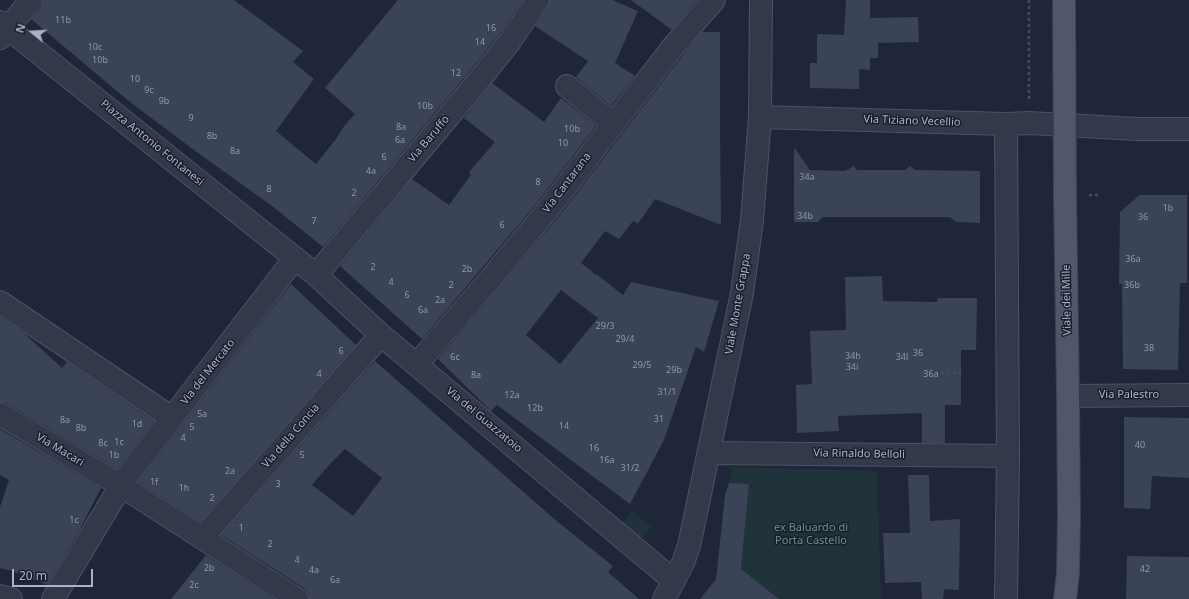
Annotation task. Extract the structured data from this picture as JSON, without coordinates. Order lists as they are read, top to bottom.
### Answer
{
  "streets": {
    "main road": ["Viale dei Mille"],
    "street": [
      "Via Tiziano Vecellio",
      "Via Baruffo",
      "Piazza Antonio Fontanesi",
      "Via Cantarana",
      "Viale Monte Grappa",
      "Via del Mercato",
      "Via Palestro",
      "Via del Guazzatoio",
      "Via della Concia",
      "Via Macari",
      "Via Rinaldo Belloli"
    ]
  },
  "crossings": [
    ["Via Tiziano Vecellio", "Viale dei Mille"],
    ["Via Tiziano Vecellio", "Viale Monte Grappa"],
    ["Via Baruffo", "Via del Guazzatoio"],
    ["Piazza Antonio Fontanesi", "Via del Mercato"],
    ["Piazza Antonio Fontanesi", "Via del Guazzatoio"],
    ["Via Cantarana", "Via del Guazzatoio"],
    ["Viale dei Mille", "Via Palestro"],
    ["Viale Monte Grappa", "Via del Guazzatoio"],
    ["Viale Monte Grappa", "Via Rinaldo Belloli"],
    ["Via del Mercato", "Via del Guazzatoio"],
    ["Via del Mercato", "Via Macari"],
    ["Via del Guazzatoio", "Via della Concia"],
    ["Via della Concia", "Via Macari"]
  ],
  "parks": ["ex Baluardo di Porta Castello"],
  "house_numbers": [
    "11b",
    "16",
    "14",
    "10c",
    "10b",
    "12",
    "10",
    "9c",
    "9b",
    "10b",
    "9",
    "8a",
    "10b",
    "8b",
    "6a",
    "10",
    "8a",
    "6",
    "4a",
    "34a",
    "8",
    "8",
    "2",
    "1b",
    "34b",
    "36",
    "7",
    "6",
    "36a",
    "2",
    "2b",
    "4",
    "2",
    "36b",
    "6",
    "2a",
    "6a",
    "29/3",
    "29/4",
    "38",
    "6",
    "36",
    "34h",
    "6c",
    "34l",
    "29/5",
    "34i",
    "29b",
    "4",
    "36a",
    "8a",
    "31/1",
    "12a",
    "12b",
    "5a",
    "31",
    "8a",
    "1d",
    "14",
    "5",
    "8b",
    "4",
    "1c",
    "8c",
    "40",
    "16",
    "1b",
    "5",
    "16a",
    "31/2",
    "2a",
    "1f",
    "3",
    "1h",
    "2",
    "1c",
    "1",
    "2",
    "4",
    "2b",
    "42",
    "4a",
    "6a",
    "2c"
  ],
  "scale_bar": "20 m",
  "north": "left"
}
